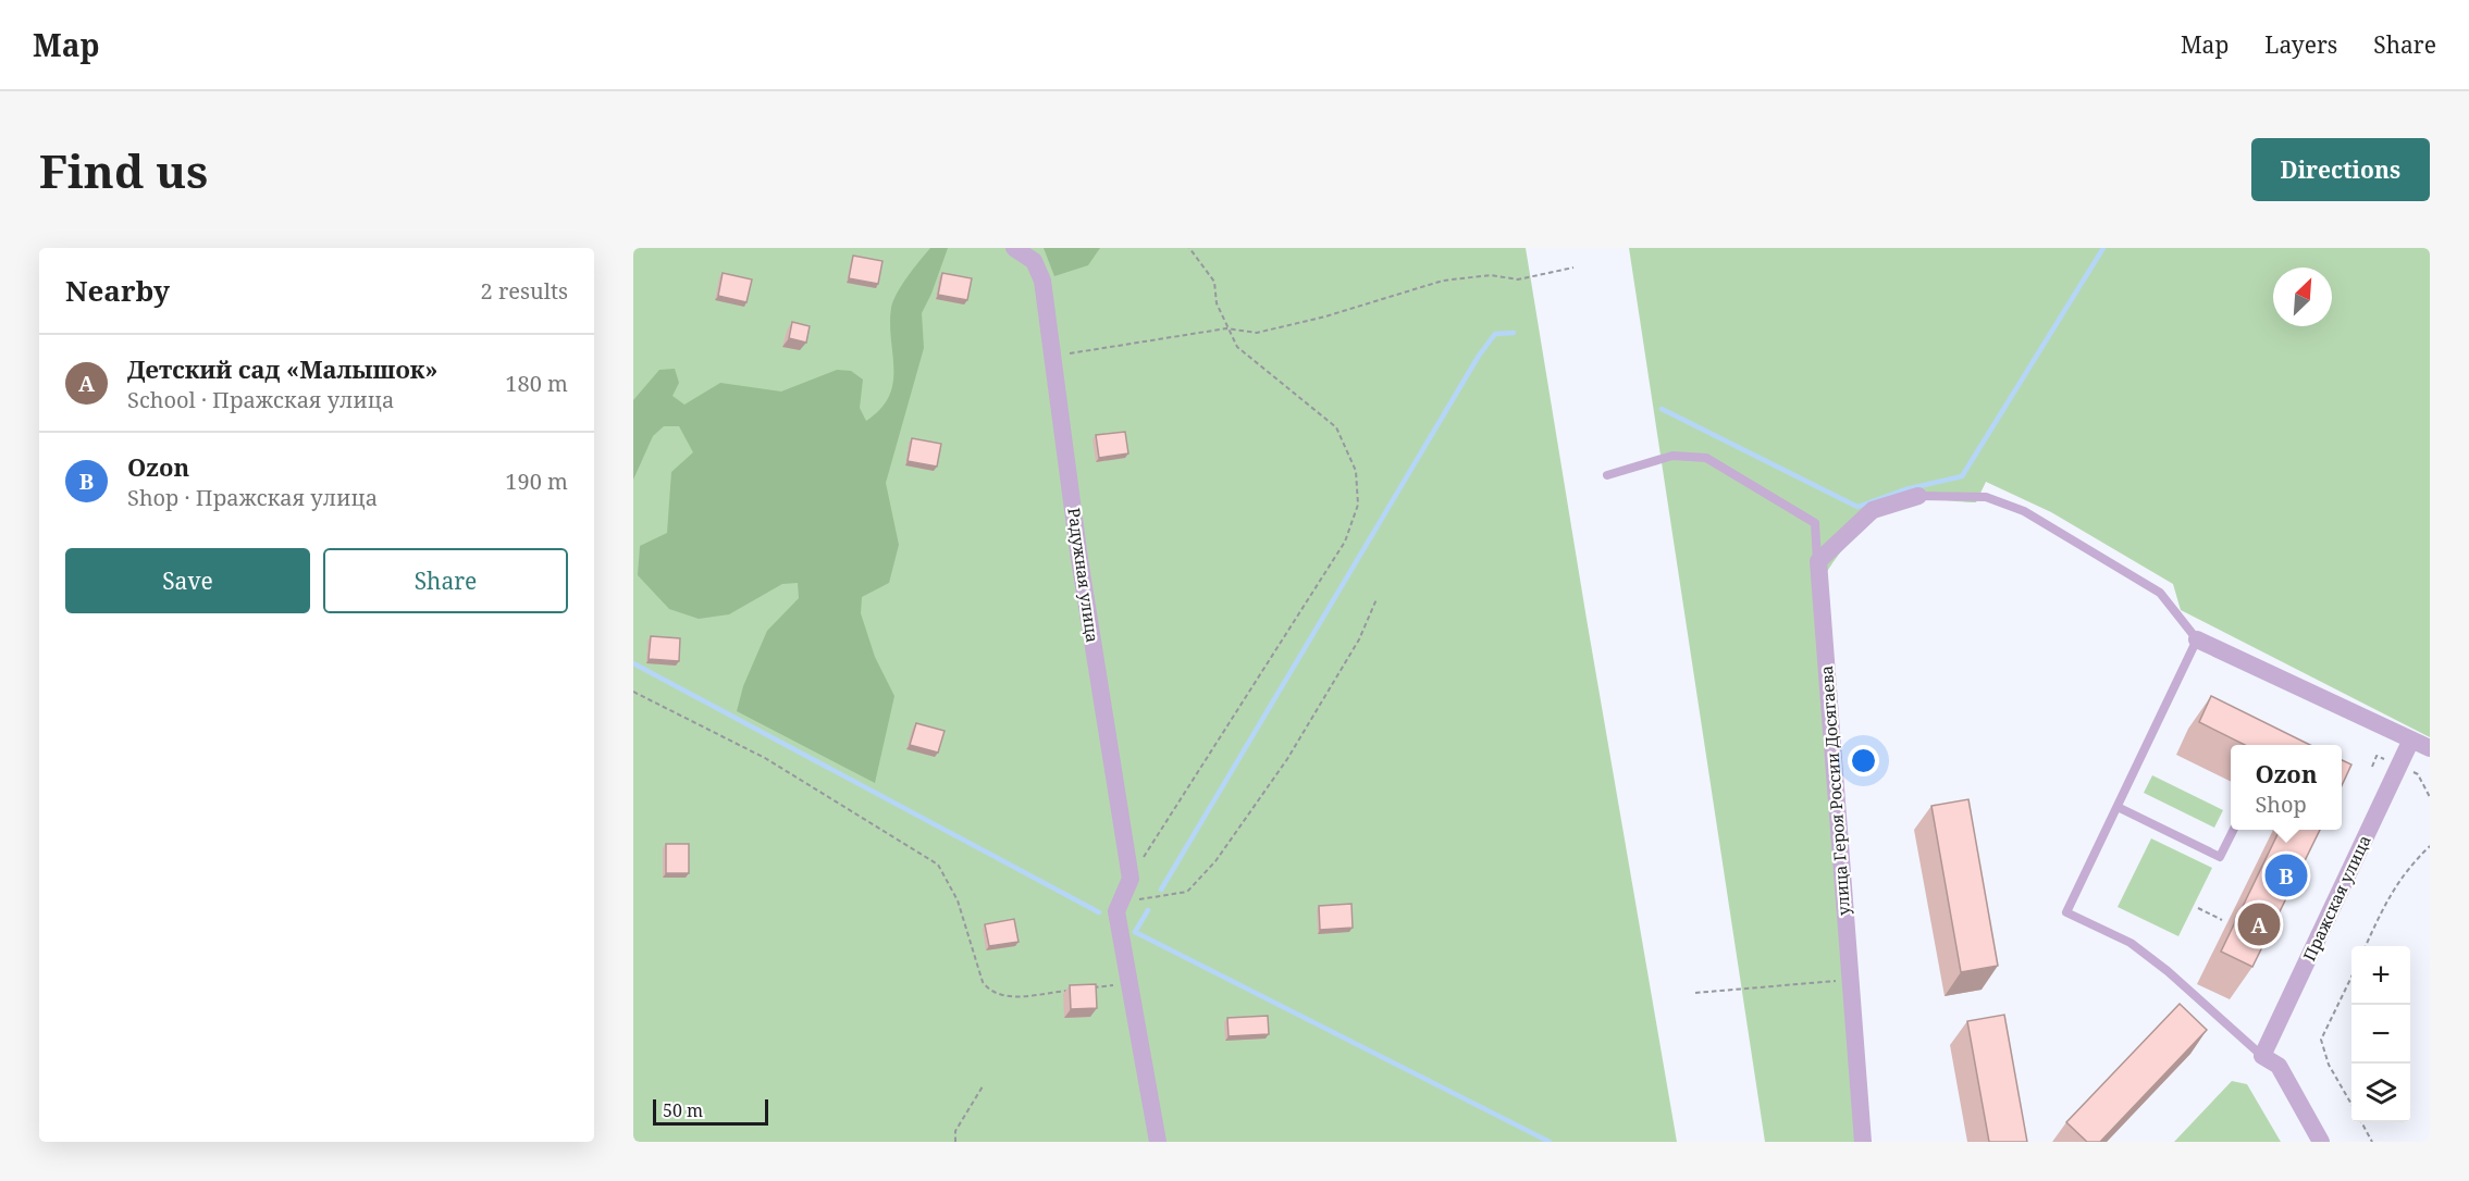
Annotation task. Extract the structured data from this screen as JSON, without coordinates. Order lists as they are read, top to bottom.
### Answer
{
  "streets": {
    "street": ["Радужная улица", "улица Героя России Досягаева", "Пражская улица"]
  },
  "scale_bar": "50 m",
  "north": "top right",
  "page": {
    "header": "Map",
    "nav": ["Map", "Layers", "Share"],
    "buttons": [
      "Directions",
      ["Save", "Share"]
    ],
    "title": "Find us",
    "heading": ["Nearby", "2 results"],
    "list": [
      {
        "mark": "A",
        "name": "Детский сад «Малышок»",
        "note": "School · Пражская улица",
        "value": "180 m"
      },
      {
        "mark": "B",
        "name": "Ozon",
        "note": "Shop · Пражская улица",
        "value": "190 m"
      }
    ],
    "popup": ["Ozon", "Shop"],
    "pins": ["B", "A"],
    "map_buttons": ["+", "−"],
    "scale": "50 m"
  }
}
